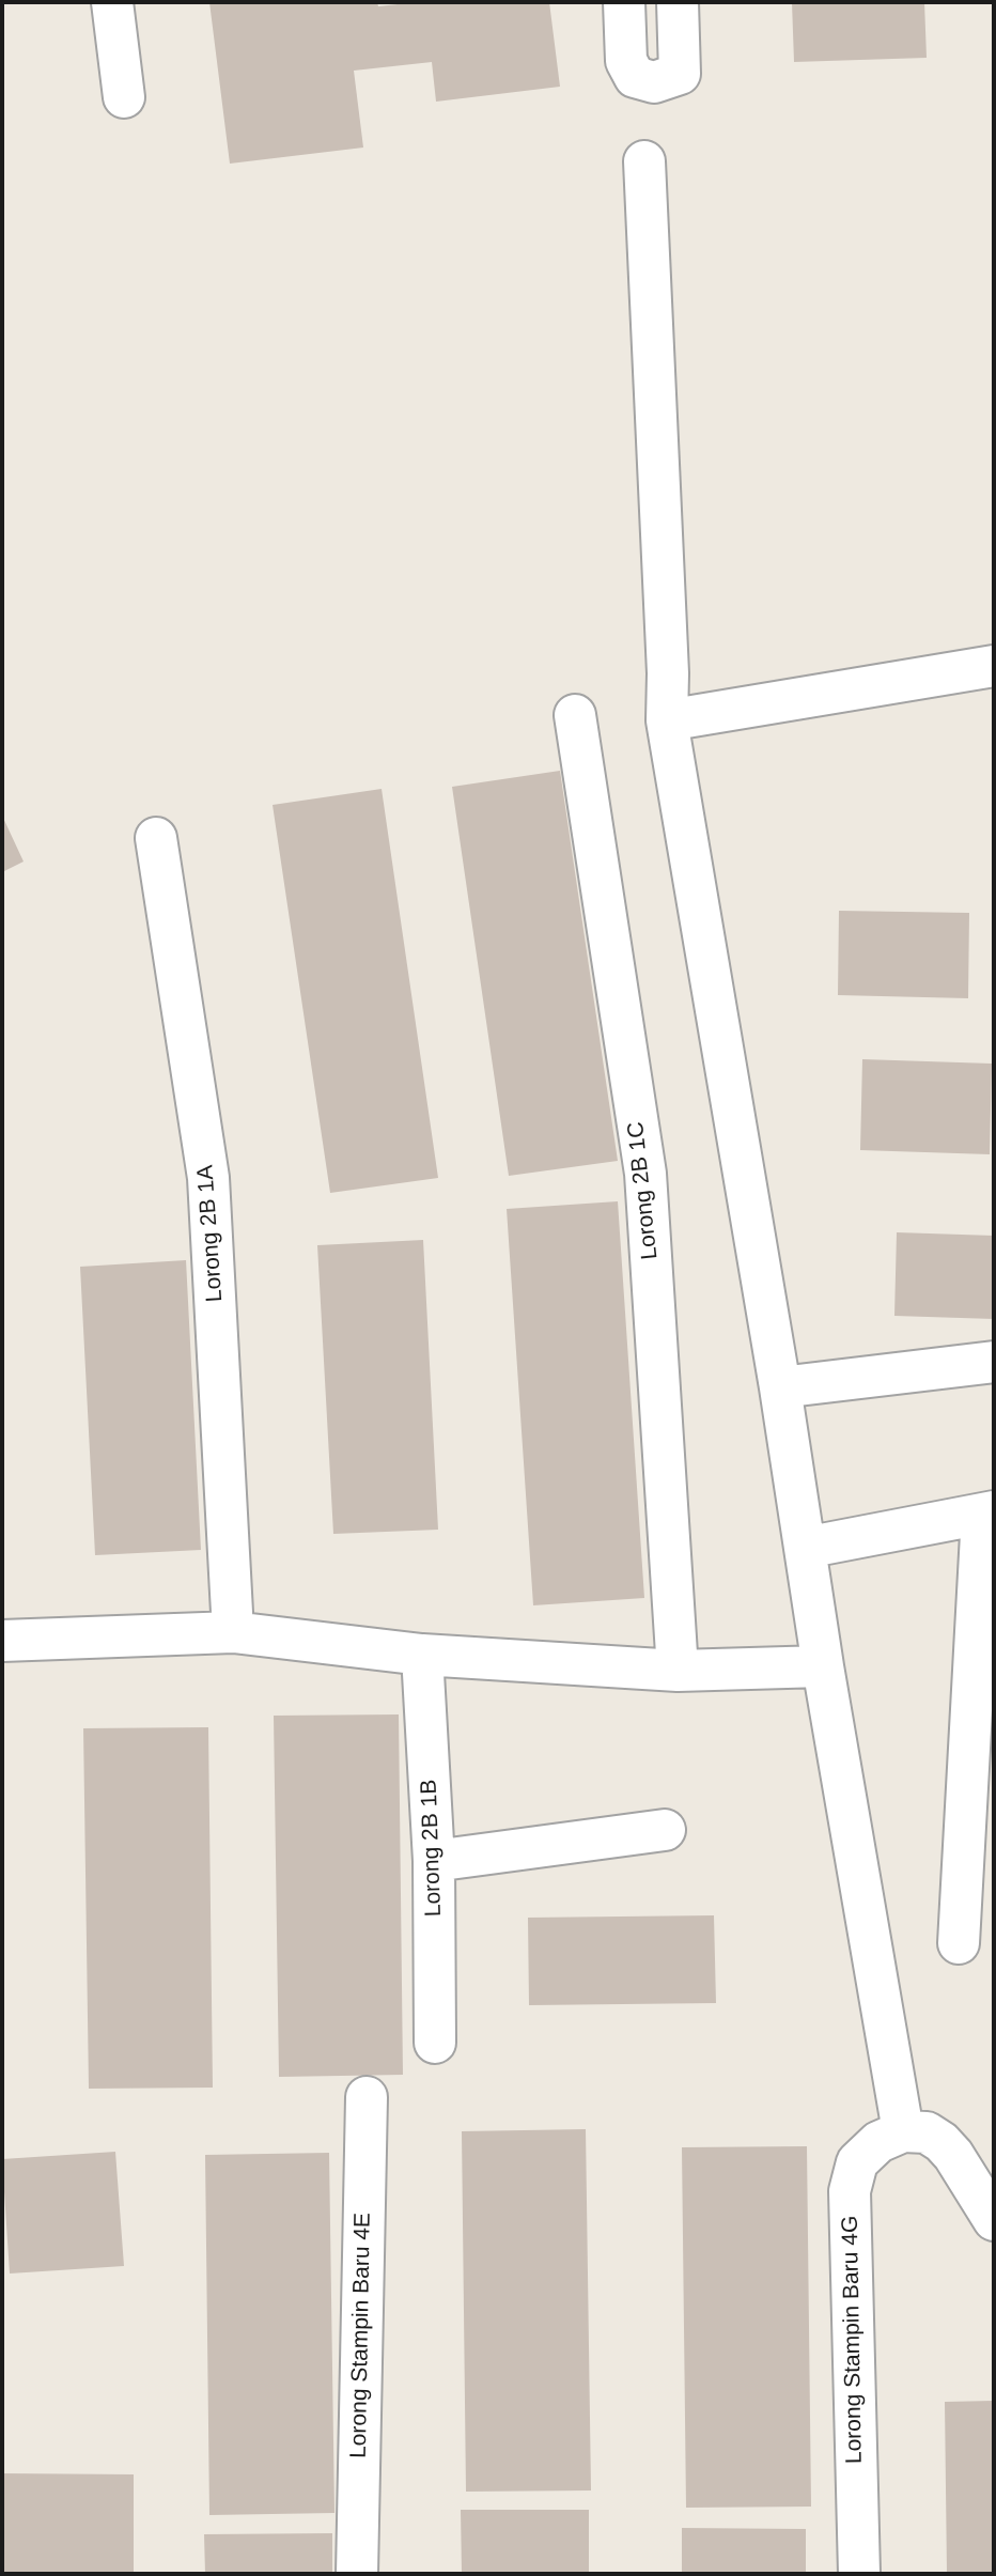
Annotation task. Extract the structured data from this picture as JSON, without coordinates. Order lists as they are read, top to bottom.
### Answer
{
  "streets": {
    "street": [
      "Lorong 2B 1C",
      "Lorong 2B 1A",
      "Lorong 2B 1B",
      "Lorong Stampin Baru 4E",
      "Lorong Stampin Baru 4G"
    ]
  }
}
